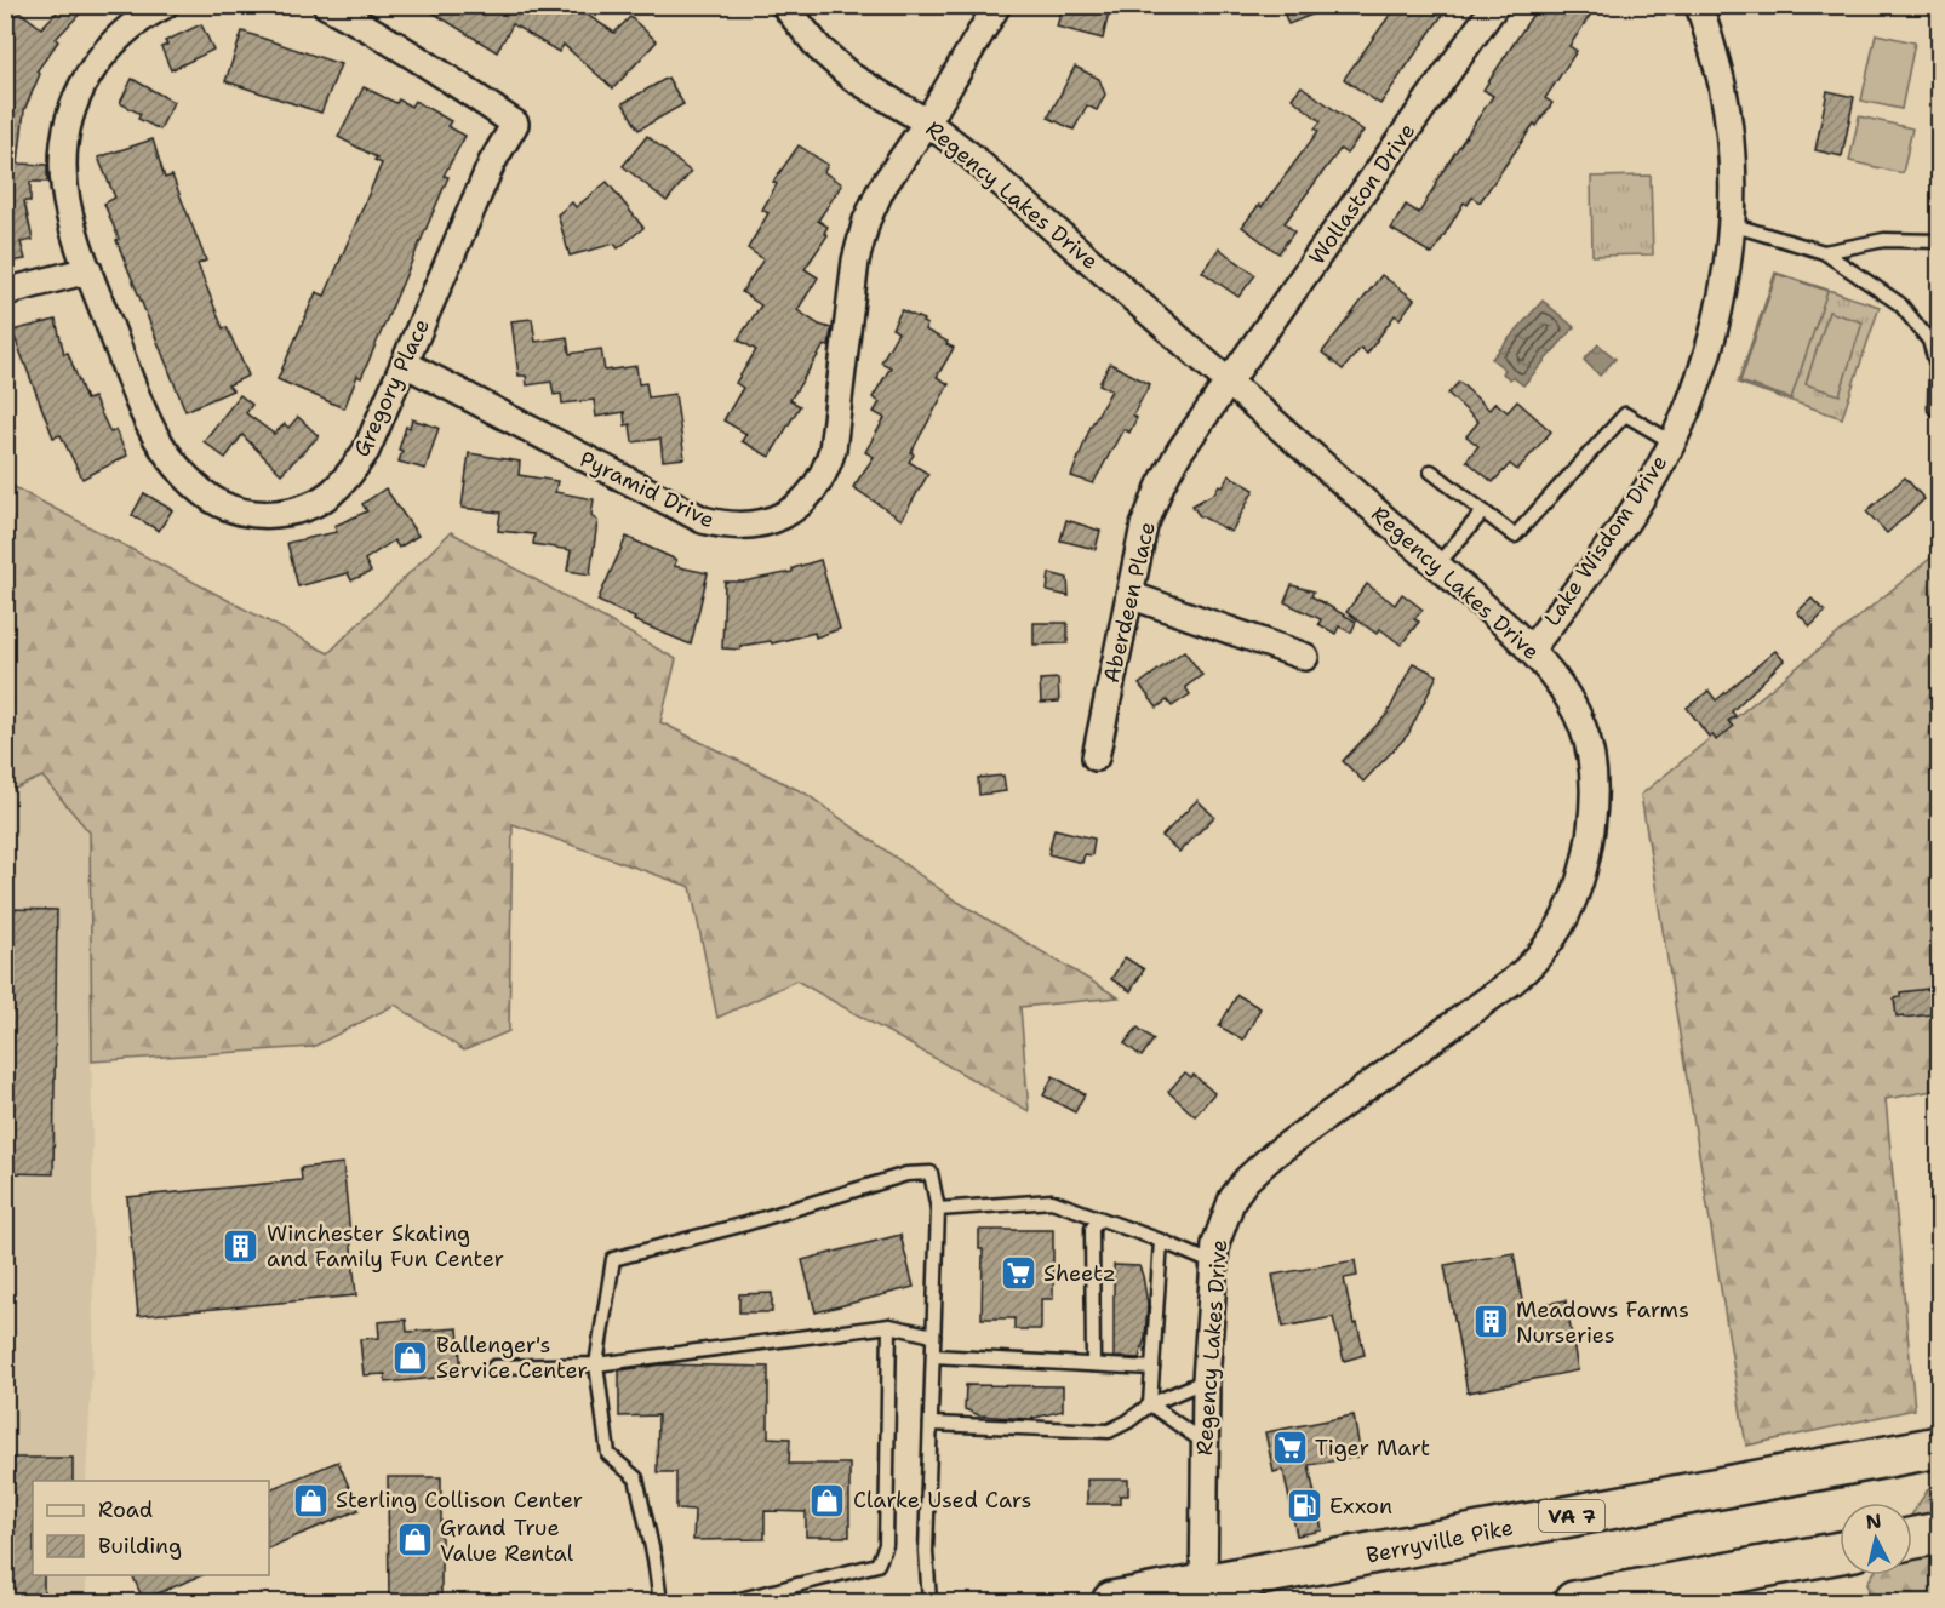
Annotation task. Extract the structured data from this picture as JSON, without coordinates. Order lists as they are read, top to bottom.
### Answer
{
  "streets": {
    "highway": ["VA 7", "Berryville Pike"],
    "street": [
      "Wollaston Drive",
      "Regency Lakes Drive",
      "Gregory Place",
      "Pyramid Drive",
      "Lake Wisdom Drive",
      "Aberdeen Place"
    ]
  },
  "crossings": [
    ["Wollaston Drive", "Regency Lakes Drive"],
    ["Wollaston Drive", "Aberdeen Place"],
    ["Regency Lakes Drive", "Pyramid Drive"],
    ["Regency Lakes Drive", "Lake Wisdom Drive"],
    ["Regency Lakes Drive", "Aberdeen Place"],
    ["Regency Lakes Drive", "Berryville Pike"],
    ["Gregory Place", "Pyramid Drive"]
  ],
  "places": {
    "building": ["Winchester Skating and Family Fun Center", "Meadows Farms Nurseries"],
    "supermarket": ["Sheetz", "Tiger Mart"],
    "shop": [
      "Ballenger's Service Center",
      "Sterling Collison Center",
      "Clarke Used Cars",
      "Grand True Value Rental"
    ],
    "fuel station": ["Exxon"]
  },
  "legend": ["Road", "Building"],
  "north": "top"
}
